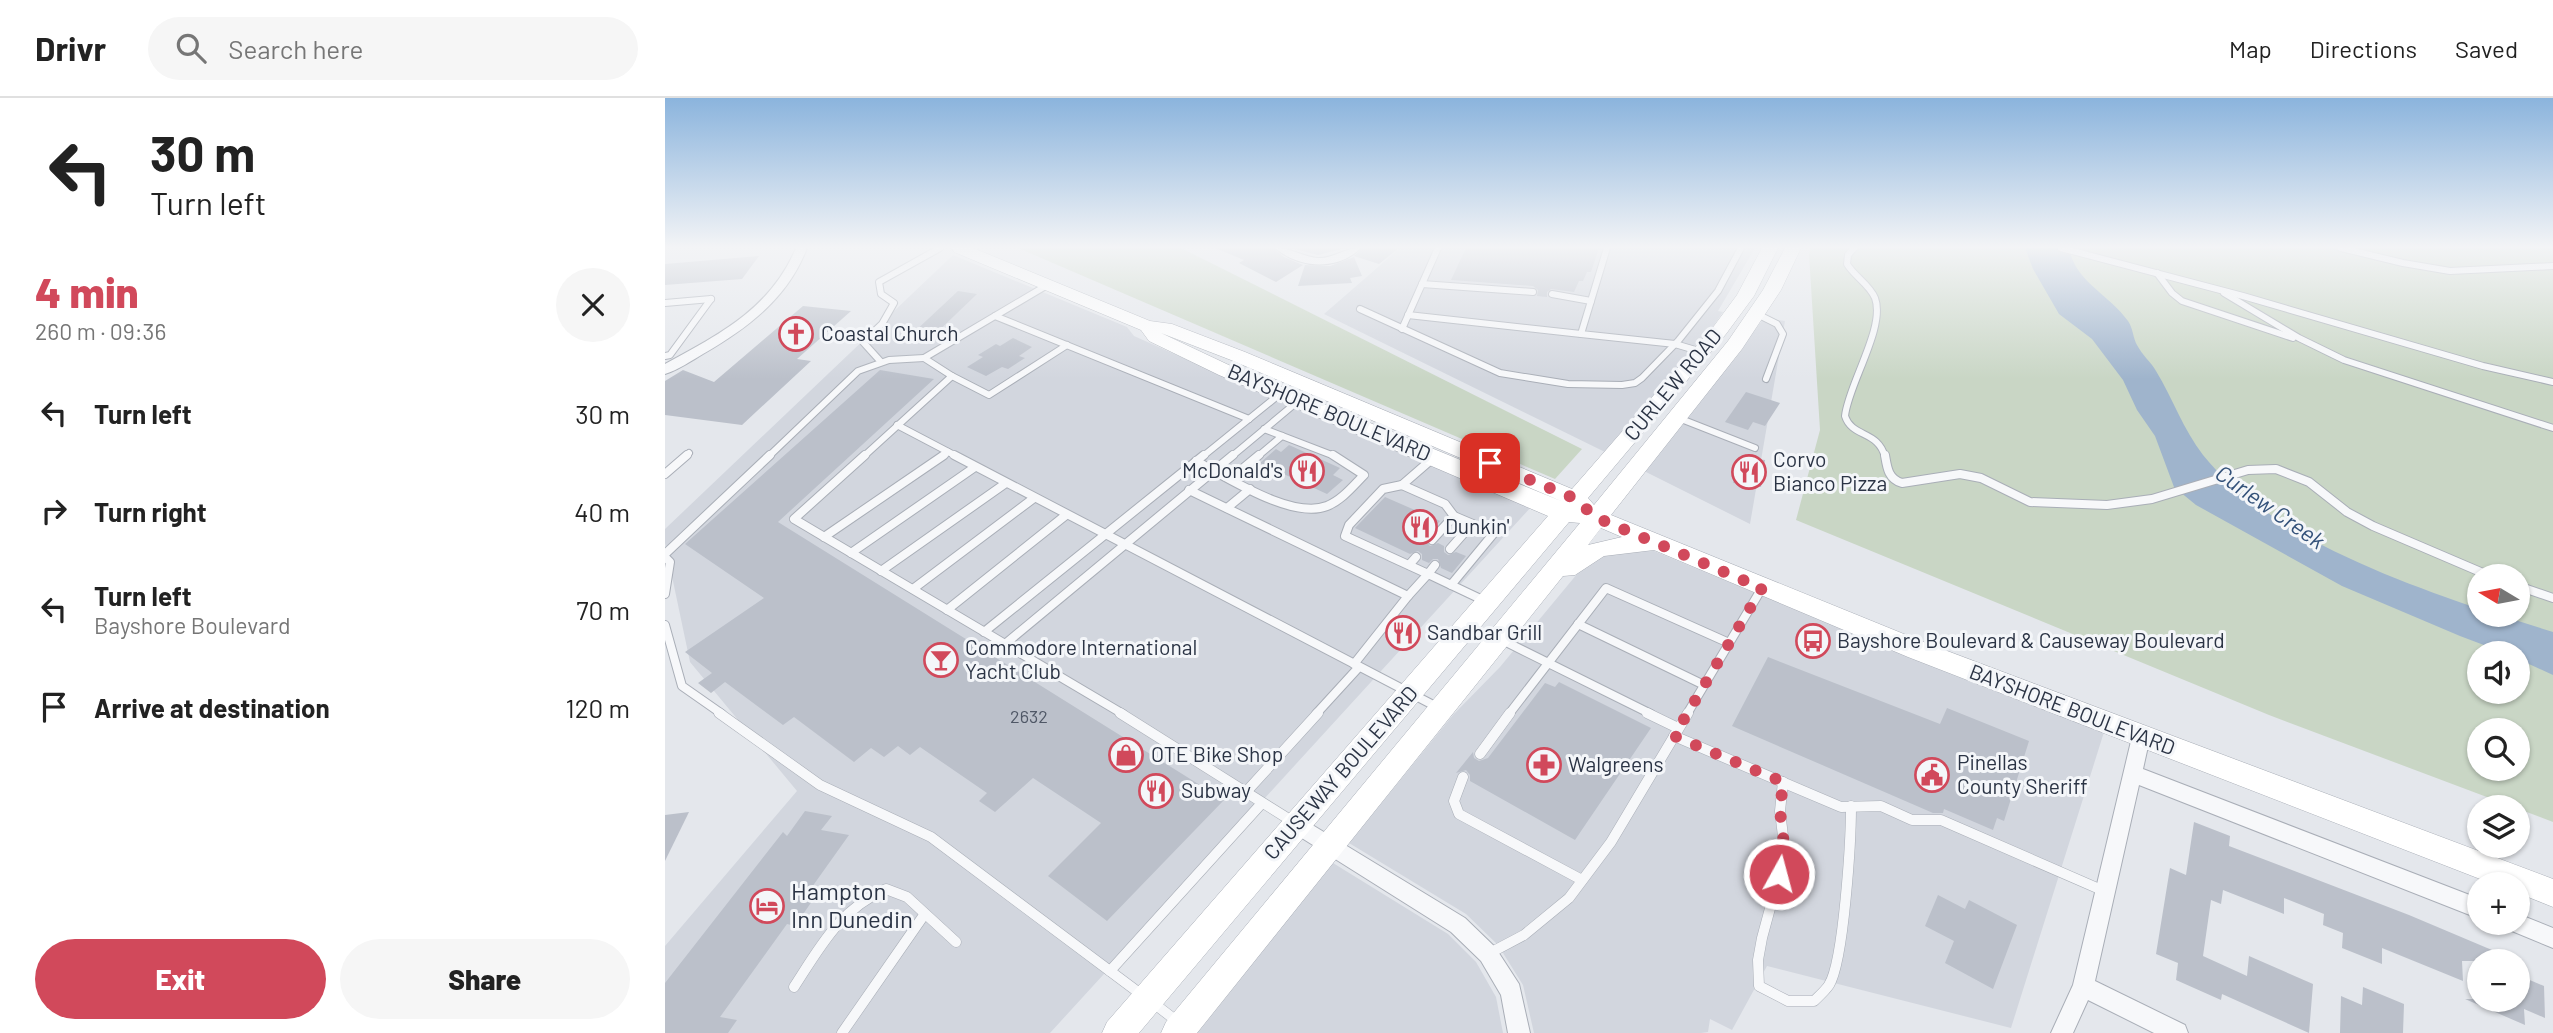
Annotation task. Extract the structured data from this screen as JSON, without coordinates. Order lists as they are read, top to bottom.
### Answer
{
  "streets": {
    "main road": ["CURLEW ROAD", "BAYSHORE BOULEVARD", "CAUSEWAY BOULEVARD"]
  },
  "crossings": [
    ["CURLEW ROAD", "BAYSHORE BOULEVARD"],
    ["CURLEW ROAD", "CAUSEWAY BOULEVARD"],
    ["BAYSHORE BOULEVARD", "CAUSEWAY BOULEVARD"]
  ],
  "water": ["Curlew Creek"],
  "places": {
    "church": ["Coastal Church"],
    "restaurant": [
      "McDonald's",
      "Corvo Bianco Pizza",
      "Dunkin'",
      "Sandbar Grill",
      "Subway"
    ],
    "bus stop": ["Bayshore Boulevard & Causeway Boulevard"],
    "bar": ["Commodore International Yacht Club"],
    "shop": ["OTE Bike Shop"],
    "pharmacy": ["Walgreens"],
    "public building": ["Pinellas County Sheriff"],
    "hotel": ["Hampton Inn Dunedin"]
  },
  "house_numbers": ["2632"],
  "north": "left",
  "page": {
    "header": "Drivr",
    "search": "Search here",
    "nav": ["Map", "Directions", "Saved"],
    "turn": ["30 m", "Turn left"],
    "heading": ["4 min", "260 m · 09:36"],
    "list": [
      {
        "name": "Turn left",
        "value": "30 m"
      },
      {
        "name": "Turn right",
        "value": "40 m"
      },
      {
        "name": "Turn left",
        "note": "Bayshore Boulevard",
        "value": "70 m"
      },
      {
        "name": "Arrive at destination",
        "value": "120 m"
      }
    ],
    "map_buttons": ["+", "−"],
    "buttons": ["Exit", "Share"]
  }
}
